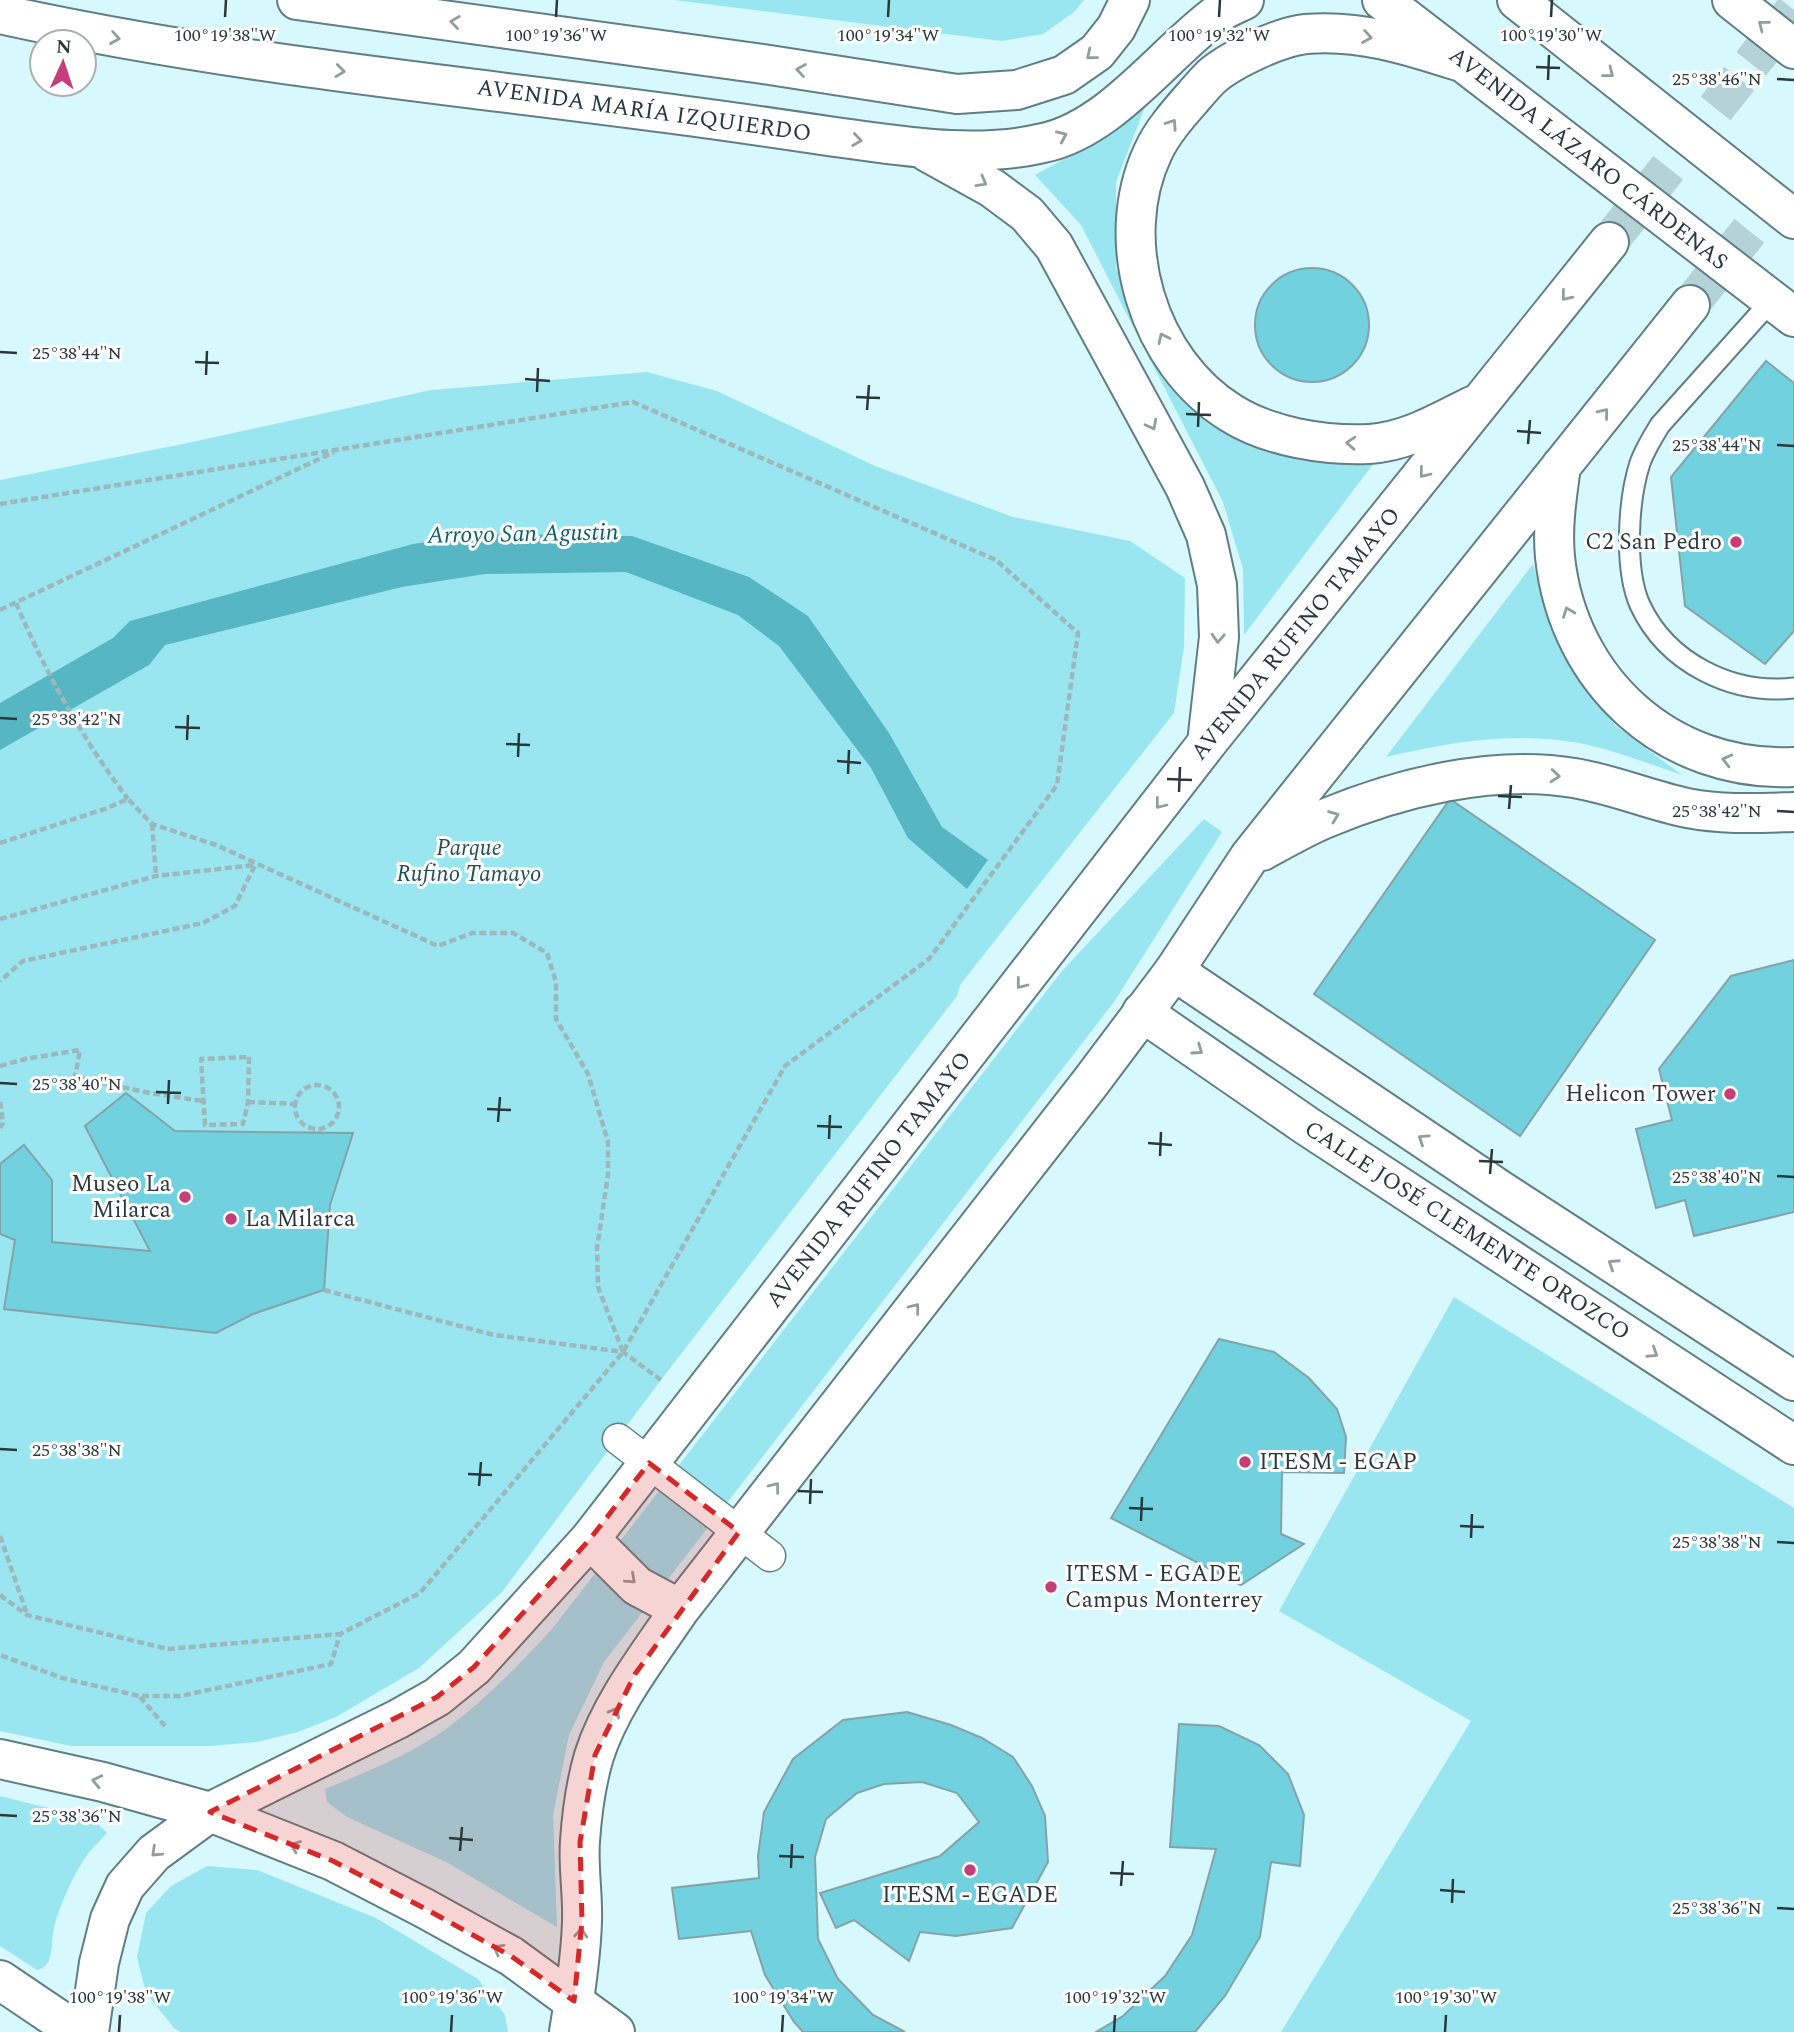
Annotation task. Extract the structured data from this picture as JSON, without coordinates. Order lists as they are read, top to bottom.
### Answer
{
  "streets": {
    "main road": [
      "AVENIDA MARÍA IZQUIERDO",
      "AVENIDA LÁZARO CÁRDENAS",
      "AVENIDA RUFINO TAMAYO",
      "CALLE JOSÉ CLEMENTE OROZCO"
    ]
  },
  "water": ["Arroyo San Agustin"],
  "parks": ["Parque Rufino Tamayo"],
  "places": [
    "C2 San Pedro",
    "Helicon Tower",
    "Museo La Milarca",
    "La Milarca",
    "ITESM - EGAP",
    "ITESM - EGADE Campus Monterrey",
    "ITESM - EGADE"
  ],
  "north": "top",
  "coordinates": [
    "100°19'38\"W",
    "100°19'36\"W",
    "100°19'34\"W",
    "100°19'32\"W",
    "100°19'30\"W",
    "25°38'46\"N",
    "25°38'44\"N",
    "25°38'42\"N",
    "25°38'40\"N",
    "25°38'38\"N",
    "25°38'36\"N"
  ]
}
